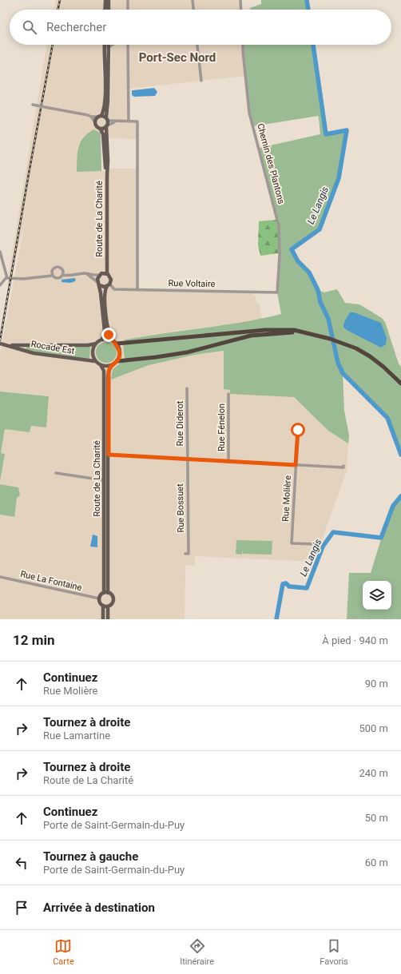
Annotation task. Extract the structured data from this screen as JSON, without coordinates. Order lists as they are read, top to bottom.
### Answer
{
  "streets": {
    "main road": ["Route de La Charité", "Rocade Est"],
    "street": [
      "Chemin des Plantons",
      "Rue Voltaire",
      "Rue Diderot",
      "Rue Fénelon",
      "Rue Molière",
      "Rue Bossuet",
      "Rue La Fontaine"
    ]
  },
  "crossings": [
    ["Chemin des Plantons", "Rue Voltaire"],
    ["Route de La Charité", "Rue Voltaire"],
    ["Route de La Charité", "Rocade Est"],
    ["Route de La Charité", "Rue La Fontaine"],
    ["Rue Diderot", "Rue Bossuet"]
  ],
  "districts": ["Port-Sec Nord"],
  "water": ["Le Langis"],
  "page": {
    "search": "Rechercher",
    "heading": ["12 min", "À pied · 940 m"],
    "list": [
      ["Continuez", "Rue Molière", "90 m"],
      ["Tournez à droite", "Rue Lamartine", "500 m"],
      ["Tournez à droite", "Route de La Charité", "240 m"],
      ["Continuez", "Porte de Saint-Germain-du-Puy", "50 m"],
      ["Tournez à gauche", "Porte de Saint-Germain-du-Puy", "60 m"],
      "Arrivée à destination"
    ],
    "nav": ["Carte", "Itinéraire", "Favoris"]
  }
}
